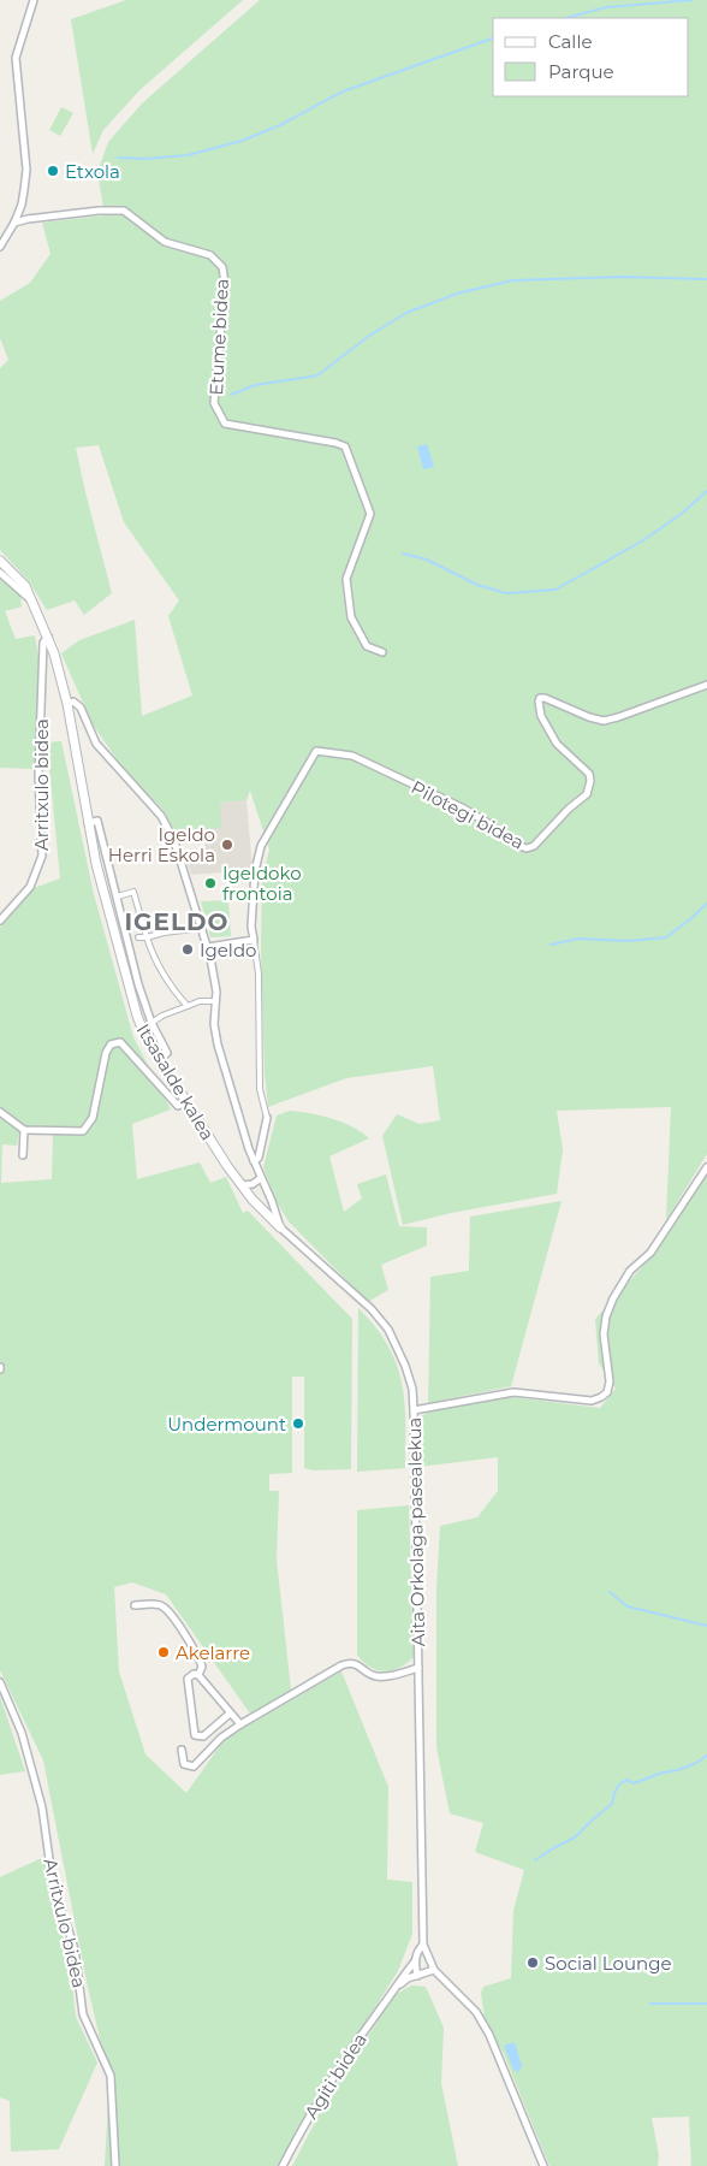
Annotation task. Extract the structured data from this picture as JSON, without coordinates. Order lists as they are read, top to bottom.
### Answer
{
  "streets": {
    "street": [
      "Etume bidea",
      "Arritxulo bidea",
      "Pilotegi bidea",
      "Itsasalde kalea",
      "Aita Orkolaga pasealekua",
      "Agiti bidea"
    ]
  },
  "crossings": [
    ["Arritxulo bidea", "Itsasalde kalea"],
    ["Itsasalde kalea", "Aita Orkolaga pasealekua"],
    ["Aita Orkolaga pasealekua", "Agiti bidea"]
  ],
  "districts": ["IGELDO"],
  "places": [
    "Etxola",
    "Igeldo Herri Eskola",
    "Igeldoko frontoia",
    "Igeldo",
    "Undermount",
    "Akelarre",
    "Social Lounge"
  ],
  "legend": ["Calle", "Parque"]
}
